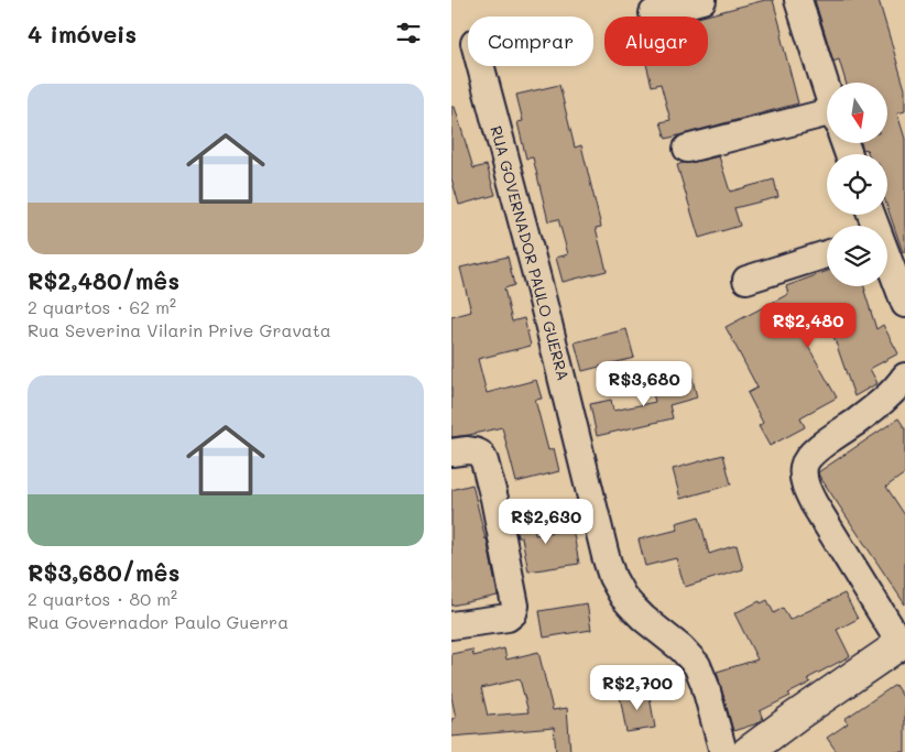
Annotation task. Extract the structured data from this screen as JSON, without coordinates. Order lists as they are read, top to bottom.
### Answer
{
  "streets": {
    "street": ["RUA GOVERNADOR PAULO GUERRA"]
  },
  "north": "bottom",
  "page": {
    "heading": "4 imóveis",
    "chip": ["Comprar", "Alugar"],
    "list": [
      {
        "name": "R$2,480/mês",
        "note": "2 quartos · 62 m² · Rua Severina Vilarin Prive Gravata"
      },
      {
        "name": "R$3,680/mês",
        "note": "2 quartos · 80 m² · Rua Governador Paulo Guerra"
      }
    ],
    "price": [
      "R$2,480",
      "R$3,680",
      "R$2,630",
      "R$2,700"
    ]
  }
}
